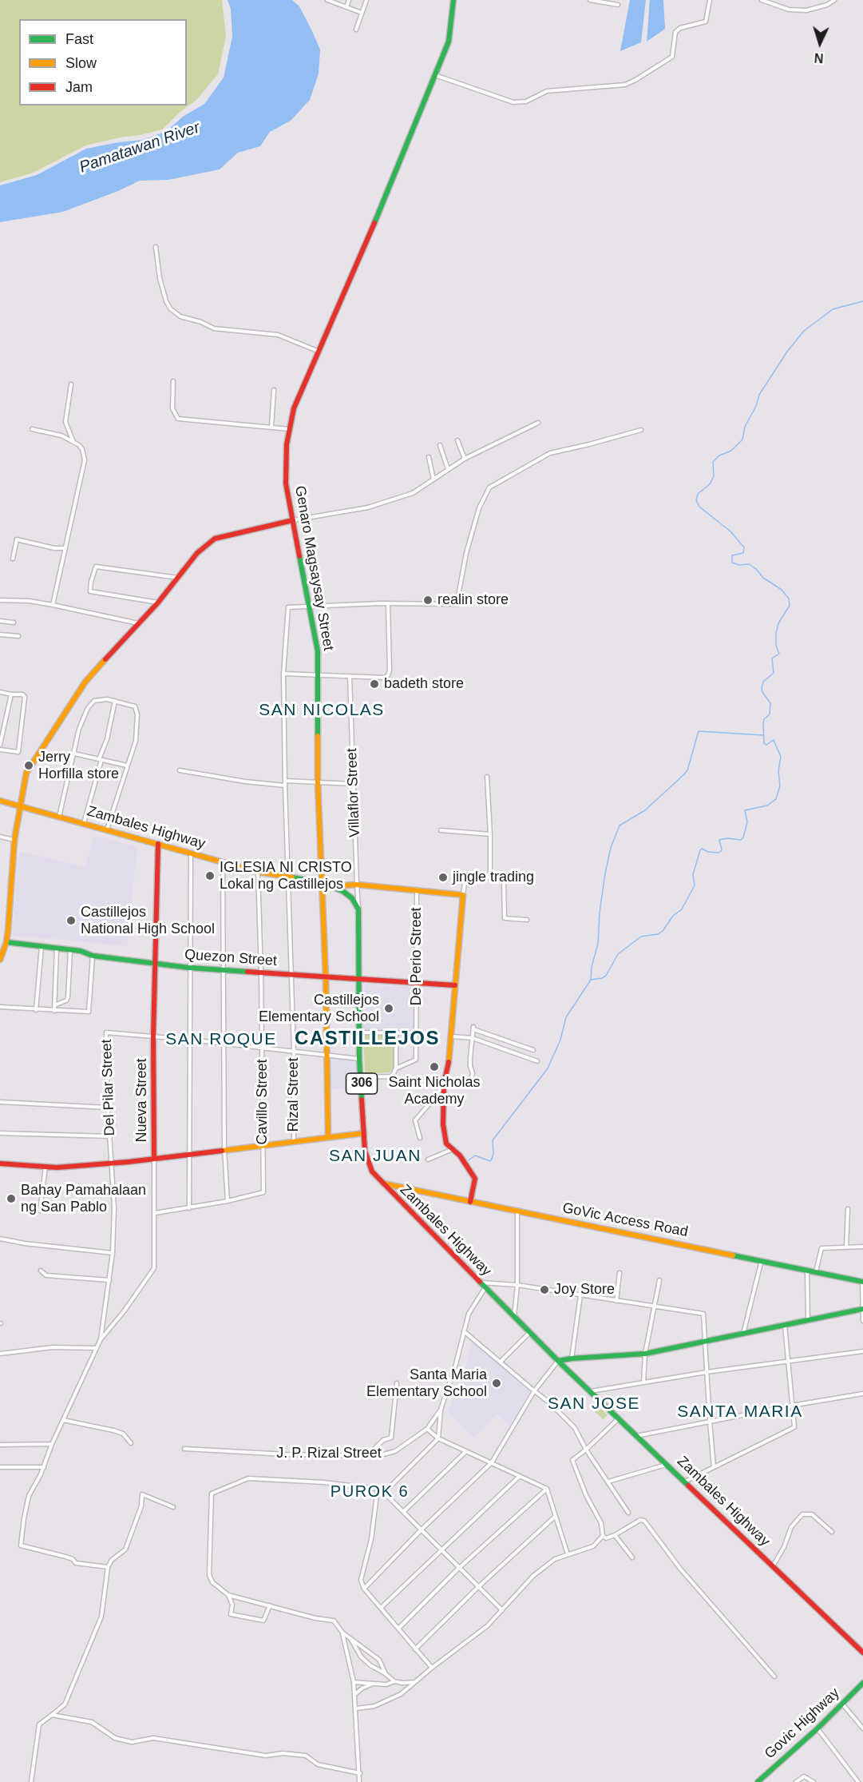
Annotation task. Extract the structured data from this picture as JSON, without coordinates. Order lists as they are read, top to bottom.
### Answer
{
  "streets": {
    "street": [
      "Genaro Magsaysay Street",
      "Villaflor Street",
      "Zambales Highway",
      "De Perio Street",
      "Quezon Street",
      "306",
      "Del Pilar Street",
      "Rizal Street",
      "Nueva Street",
      "Cavillo Street",
      "GoVic Access Road",
      "J. P. Rizal Street",
      "Govic Highway"
    ]
  },
  "crossings": [
    ["Genaro Magsaysay Street", "Zambales Highway"],
    ["Genaro Magsaysay Street", "Quezon Street"],
    ["Genaro Magsaysay Street", "Del Pilar Street"],
    ["Genaro Magsaysay Street", "Rizal Street"],
    ["Villaflor Street", "Zambales Highway"],
    ["Zambales Highway", "Quezon Street"],
    ["Zambales Highway", "Del Pilar Street"],
    ["Zambales Highway", "Rizal Street"],
    ["Zambales Highway", "Nueva Street"],
    ["Zambales Highway", "Cavillo Street"],
    ["Zambales Highway", "GoVic Access Road"],
    ["Zambales Highway", "J. P. Rizal Street"],
    ["De Perio Street", "Quezon Street"],
    ["Quezon Street", "Rizal Street"],
    ["Quezon Street", "Nueva Street"],
    ["Quezon Street", "Cavillo Street"],
    ["Del Pilar Street", "Rizal Street"],
    ["Del Pilar Street", "Nueva Street"],
    ["Del Pilar Street", "Cavillo Street"],
    ["Nueva Street", "Cavillo Street"]
  ],
  "districts": [
    "SAN NICOLAS",
    "CASTILLEJOS",
    "SAN ROQUE",
    "SAN JUAN",
    "SAN JOSE",
    "SANTA MARIA",
    "PUROK 6"
  ],
  "water": ["Pamatawan River"],
  "places": [
    "realin store",
    "badeth store",
    "Jerry Horfilla store",
    "IGLESIA NI CRISTO Lokal ng Castillejos",
    "jingle trading",
    "Castillejos National High School",
    "Castillejos Elementary School",
    "Saint Nicholas Academy",
    "Bahay Pamahalaan ng San Pablo",
    "Joy Store",
    "Santa Maria Elementary School"
  ],
  "legend": ["Fast", "Slow", "Jam"],
  "north": "bottom"
}
